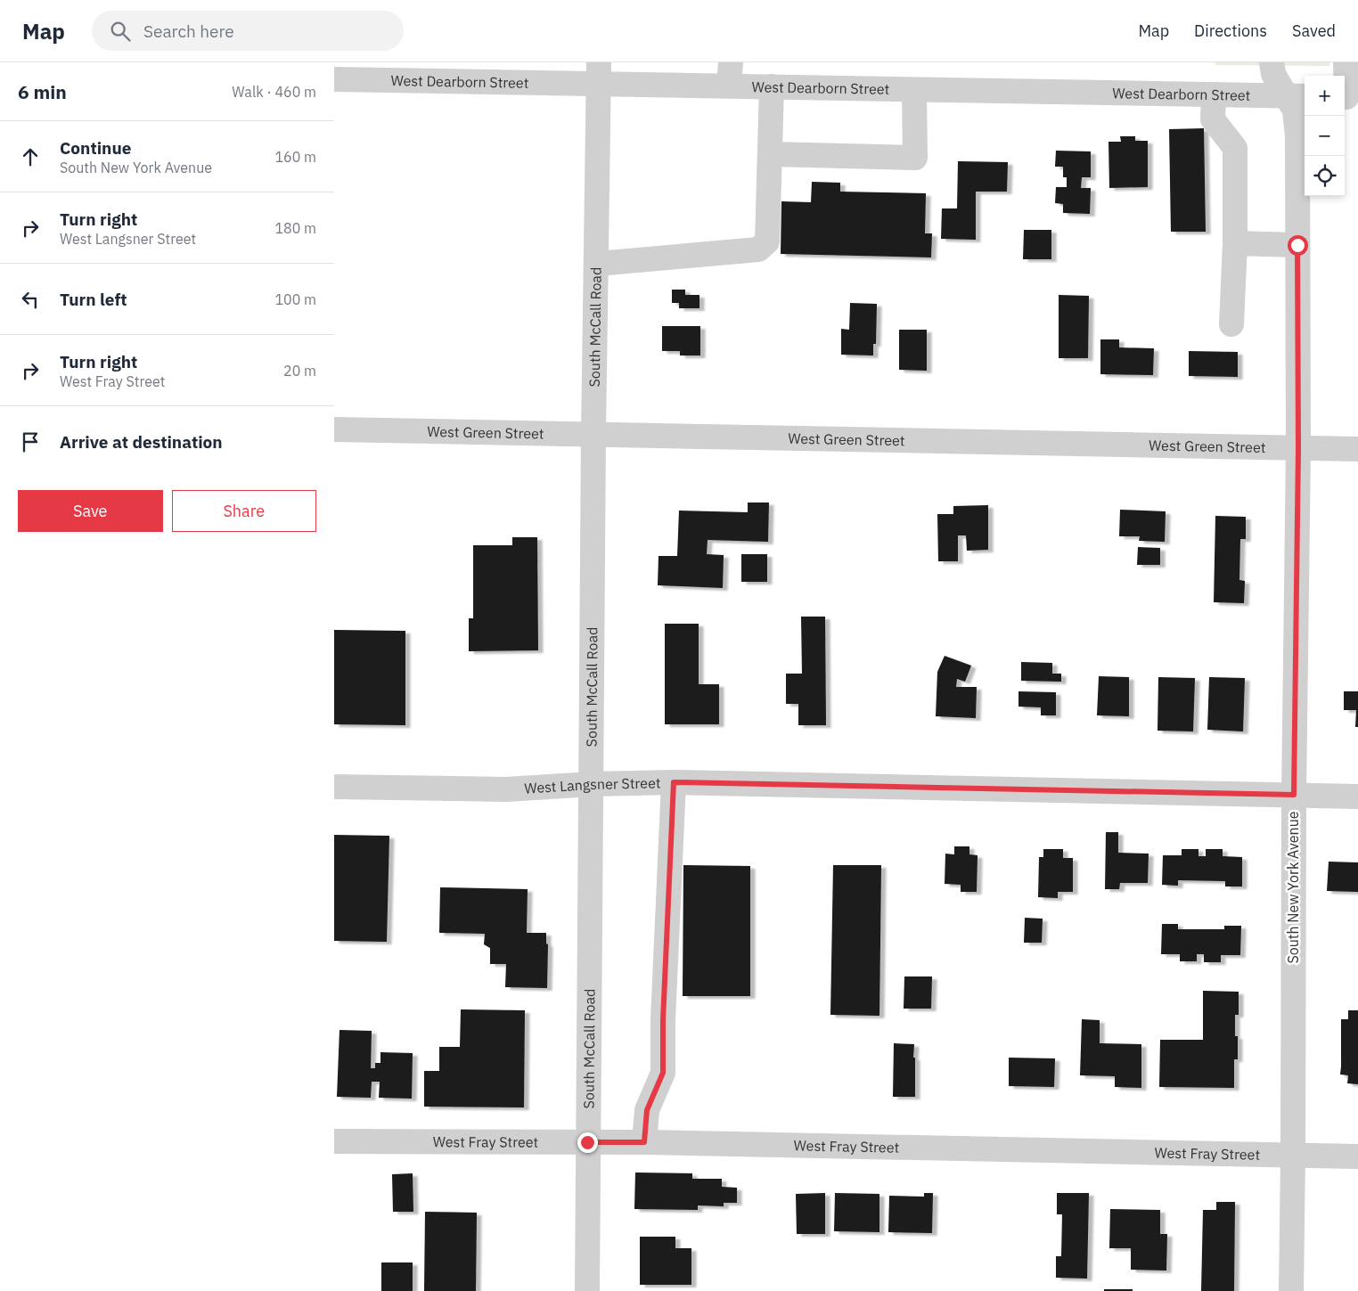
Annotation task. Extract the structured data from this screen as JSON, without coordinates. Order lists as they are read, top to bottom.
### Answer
{
  "streets": {
    "street": [
      "West Dearborn Street",
      "South McCall Road",
      "West Green Street",
      "West Langsner Street",
      "South New York Avenue",
      "West Fray Street"
    ]
  },
  "crossings": [
    ["West Dearborn Street", "South McCall Road"],
    ["West Dearborn Street", "South New York Avenue"],
    ["South McCall Road", "West Green Street"],
    ["South McCall Road", "West Langsner Street"],
    ["South McCall Road", "West Fray Street"],
    ["West Green Street", "South New York Avenue"],
    ["West Langsner Street", "South New York Avenue"],
    ["South New York Avenue", "West Fray Street"]
  ],
  "page": {
    "header": "Map",
    "search": "Search here",
    "nav": ["Map", "Directions", "Saved"],
    "heading": ["6 min", "Walk · 460 m"],
    "map_buttons": ["+", "−"],
    "list": [
      ["Continue", "South New York Avenue", "160 m"],
      ["Turn right", "West Langsner Street", "180 m"],
      ["Turn left", "100 m"],
      ["Turn right", "West Fray Street", "20 m"],
      "Arrive at destination"
    ],
    "buttons": ["Save", "Share"]
  }
}
